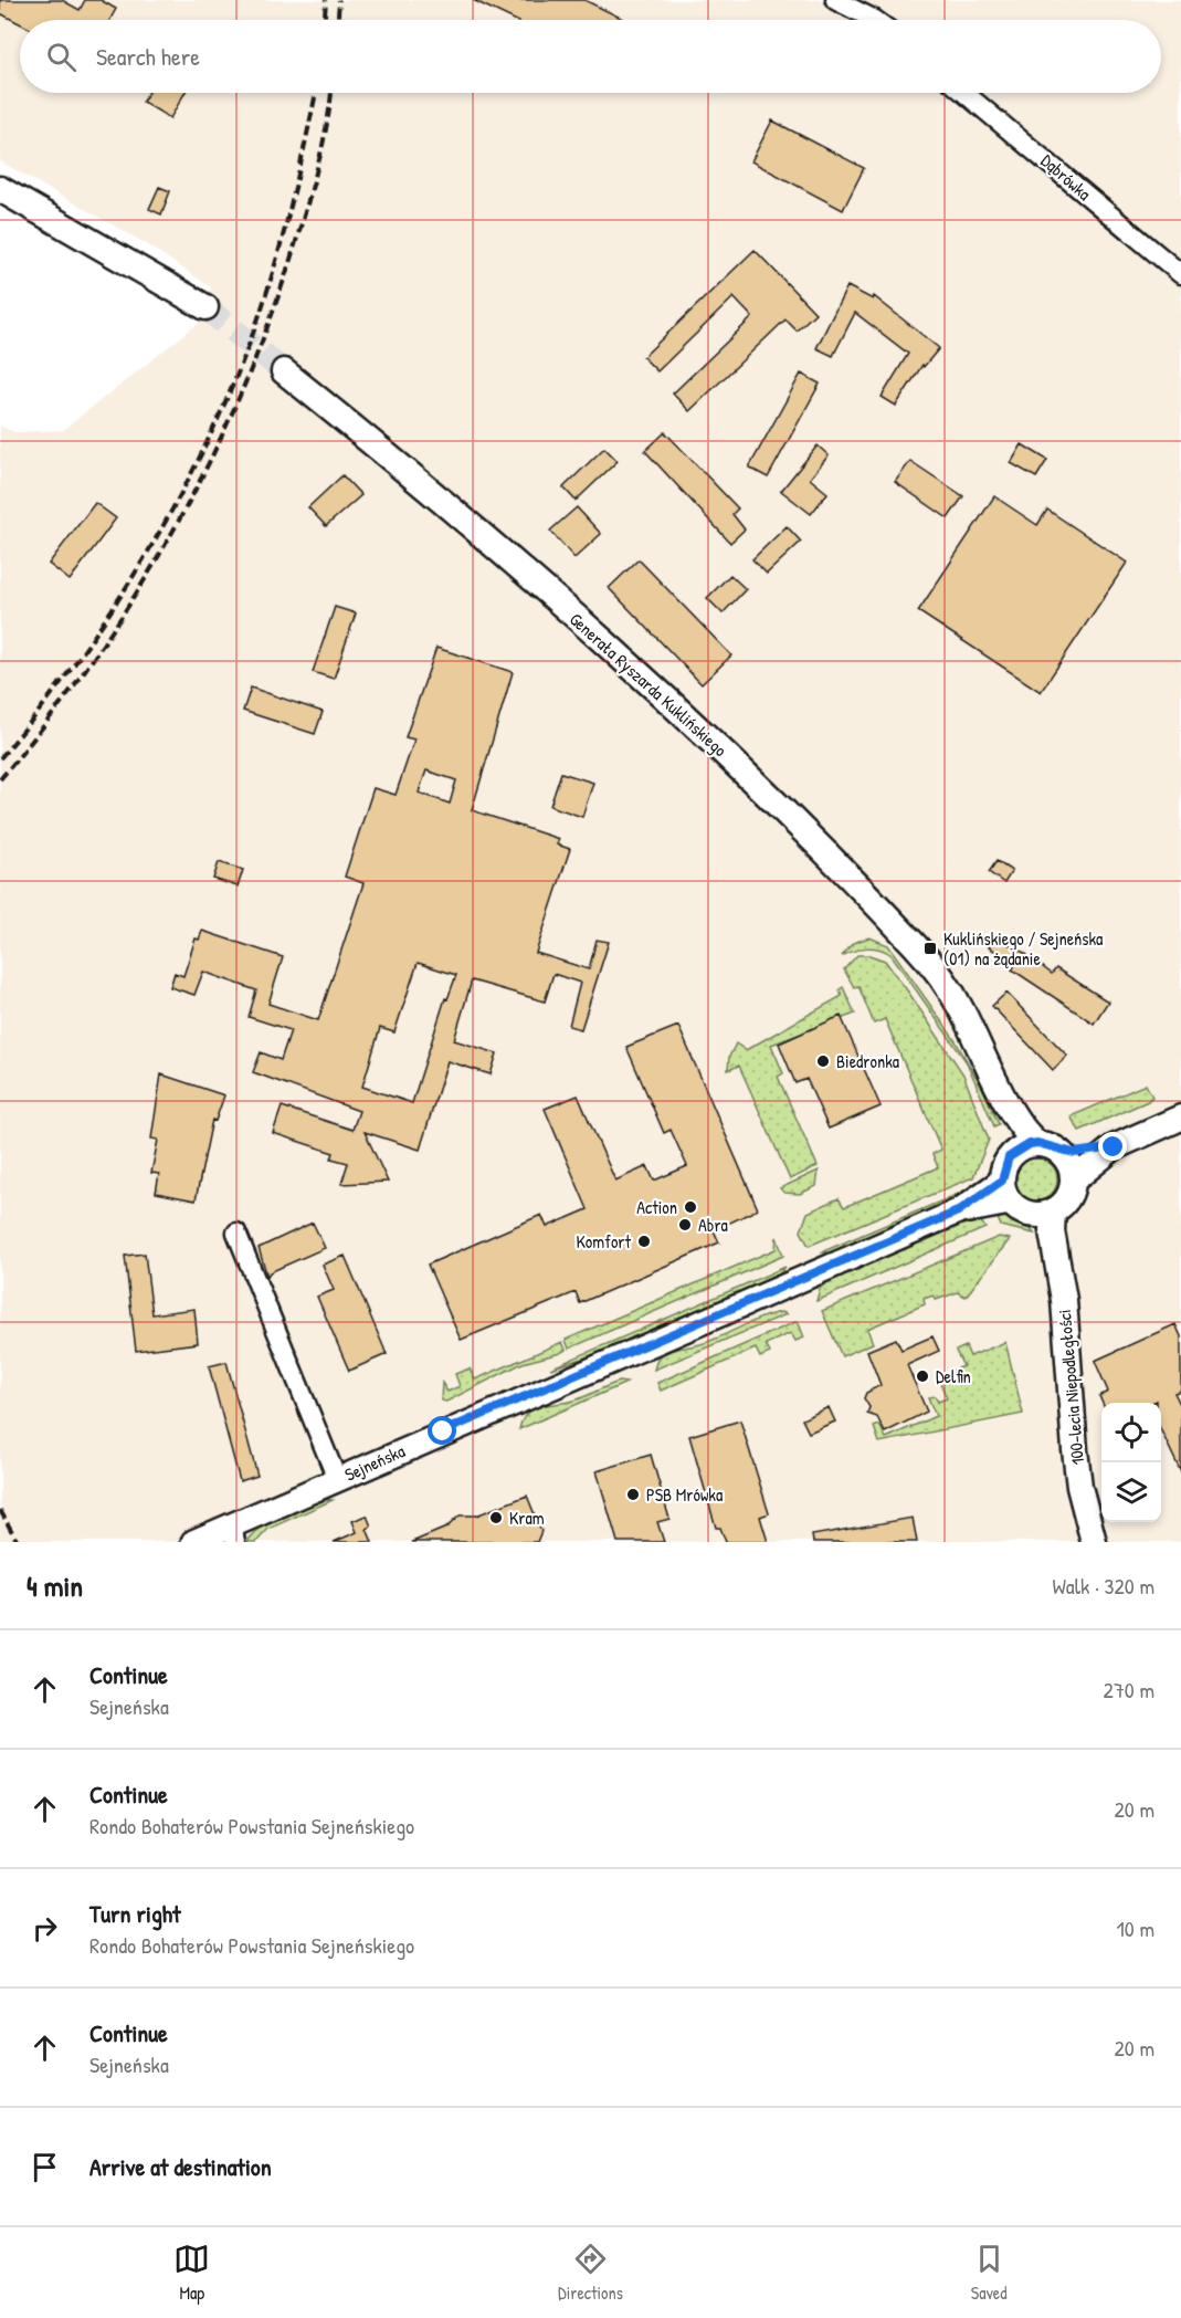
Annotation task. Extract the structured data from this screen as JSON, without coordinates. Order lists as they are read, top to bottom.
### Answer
{
  "streets": {
    "main road": ["Generała Ryszarda Kuklińskiego", "100-lecia Niepodległości"],
    "street": ["Dąbrówka", "Sejneńska"]
  },
  "crossings": [
    ["Generała Ryszarda Kuklińskiego", "100-lecia Niepodległości"],
    ["Generała Ryszarda Kuklińskiego", "Sejneńska"],
    ["100-lecia Niepodległości", "Sejneńska"]
  ],
  "places": {
    "transit": ["Kuklińskiego / Sejneńska (01) na żądanie"],
    "other": [
      "Biedronka",
      "Action",
      "Abra",
      "Komfort",
      "Delfin",
      "PSB Mrówka",
      "Kram"
    ]
  },
  "page": {
    "search": "Search here",
    "heading": ["4 min", "Walk · 320 m"],
    "list": [
      ["Continue", "Sejneńska", "270 m"],
      ["Continue", "Rondo Bohaterów Powstania Sejneńskiego", "20 m"],
      ["Turn right", "Rondo Bohaterów Powstania Sejneńskiego", "10 m"],
      ["Continue", "Sejneńska", "20 m"],
      "Arrive at destination"
    ],
    "nav": ["Map", "Directions", "Saved"]
  }
}
